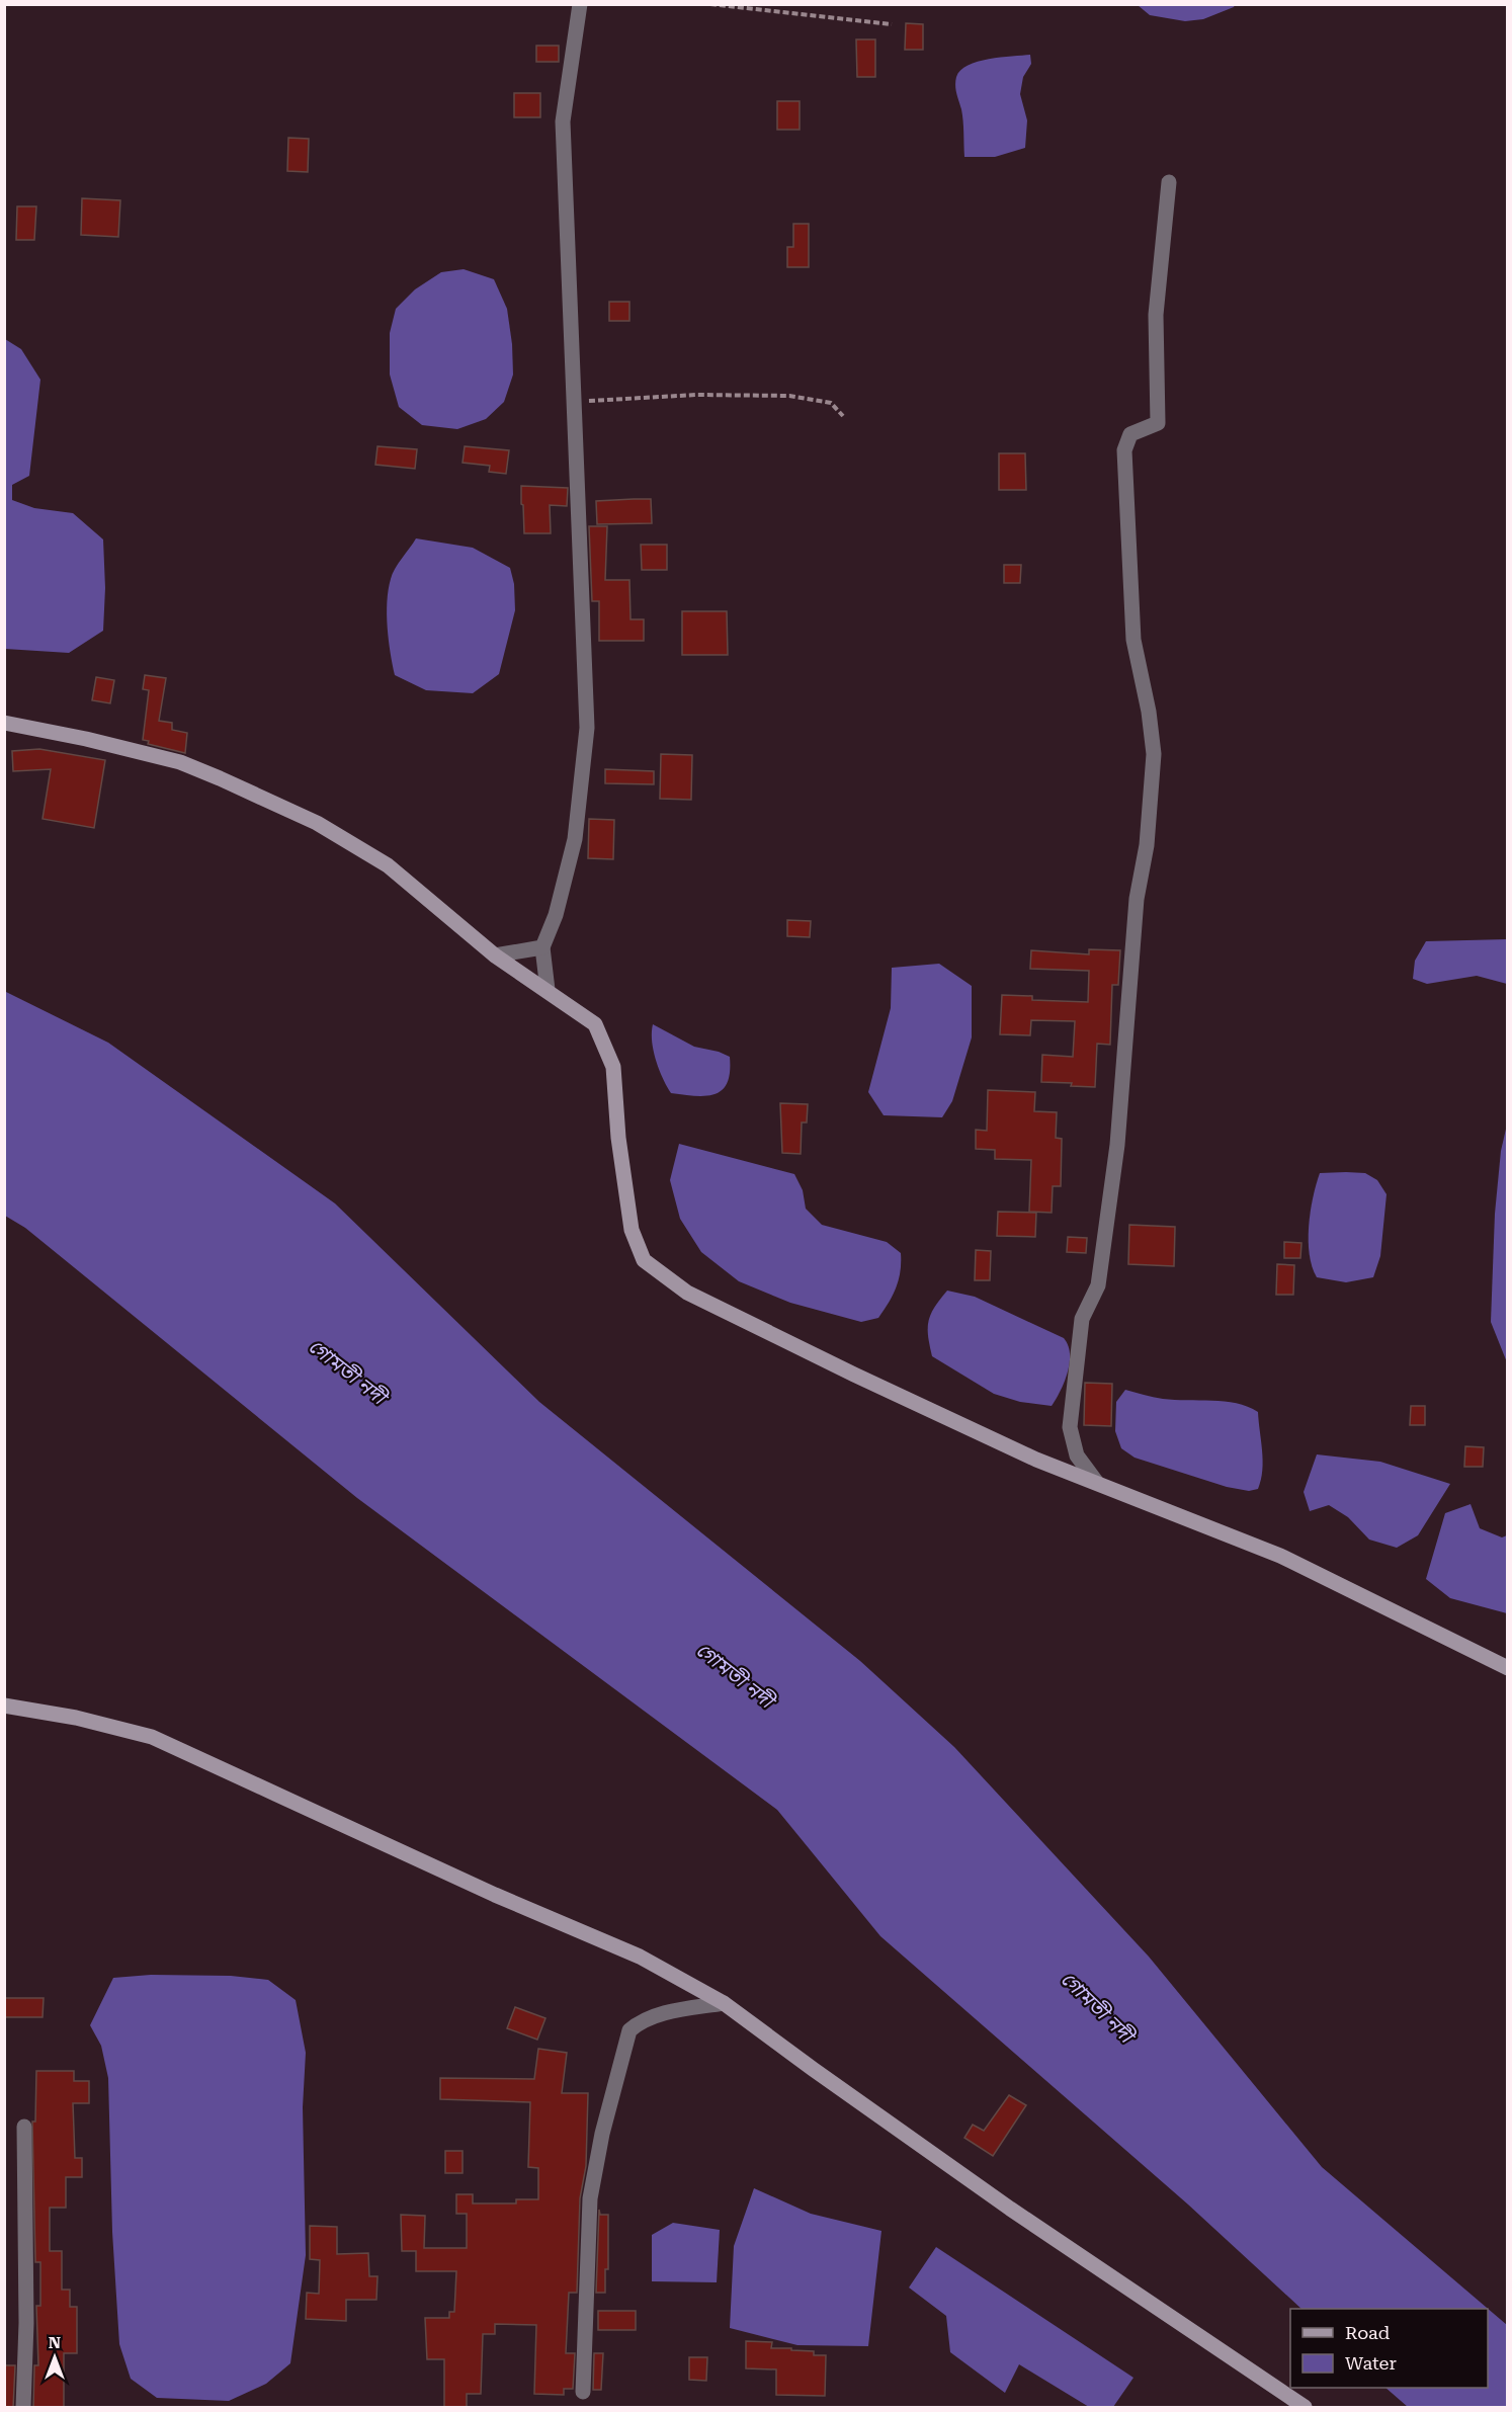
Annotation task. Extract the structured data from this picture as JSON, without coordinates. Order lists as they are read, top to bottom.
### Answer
{
  "water": ["গোমতী নদী"],
  "legend": ["Road", "Water"],
  "north": "top"
}
